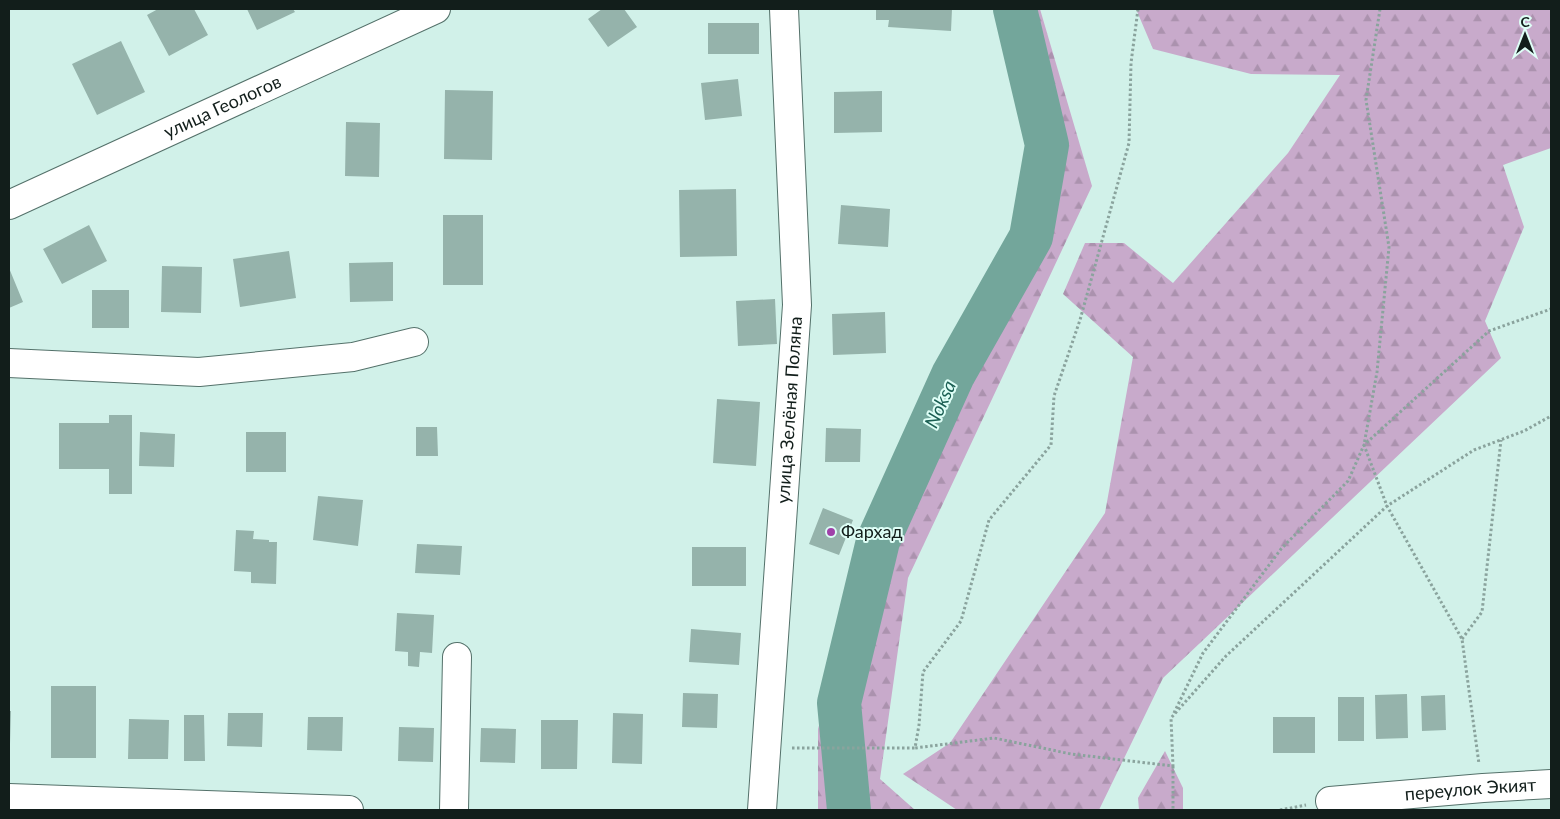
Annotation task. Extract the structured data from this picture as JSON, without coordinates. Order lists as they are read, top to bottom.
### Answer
{
  "streets": {
    "street": ["улица Геологов", "улица Зелёная Поляна", "переулок Экият"]
  },
  "water": ["Noksa"],
  "places": ["Фархад"],
  "north": "top"
}
